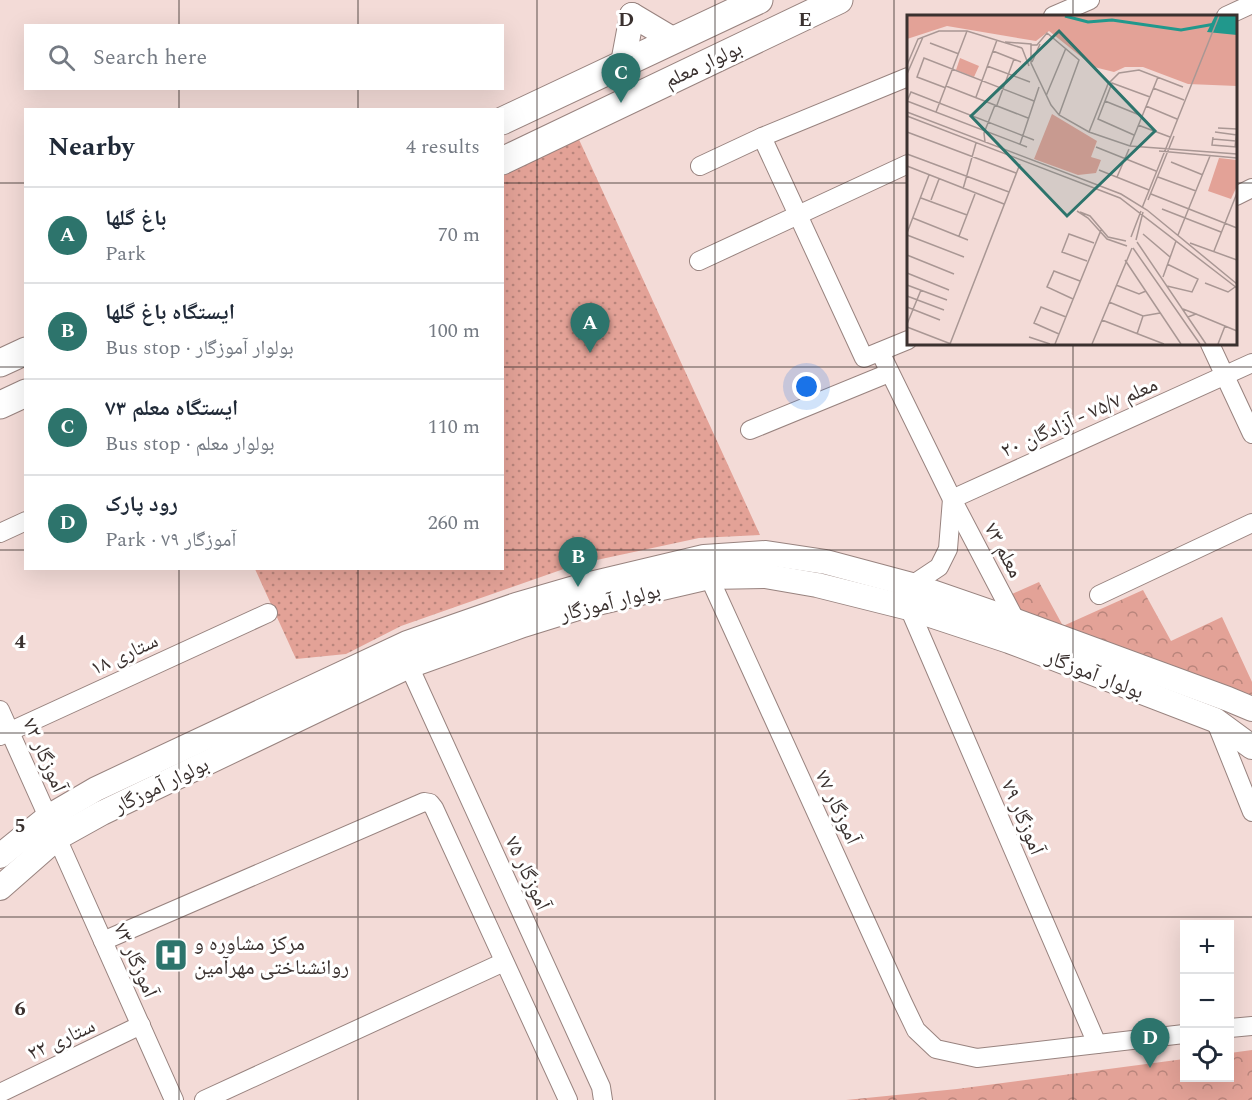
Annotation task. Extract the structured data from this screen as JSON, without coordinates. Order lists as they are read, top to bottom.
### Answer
{
  "streets": {
    "main road": ["بولوار معلم", "بولوار آموزگار"],
    "street": [
      "معلم ۷۵/۷ - آزادگان ۲۰",
      "معلم ۷۳",
      "ستاری ۱۸",
      "۷۲ آموزگار",
      "۷۷ آموزگار",
      "۷۹ آموزگار",
      "آموزگار ۷۵",
      "۷۳ آموزگار",
      "ستاری ۲۲"
    ]
  },
  "crossings": [
    ["معلم ۷۵/۷ - آزادگان ۲۰", "معلم ۷۳"],
    ["معلم ۷۳", "بولوار آموزگار"],
    ["بولوار آموزگار", "۷۲ آموزگار"],
    ["بولوار آموزگار", "۷۷ آموزگار"],
    ["بولوار آموزگار", "۷۹ آموزگار"],
    ["بولوار آموزگار", "آموزگار ۷۵"],
    ["بولوار آموزگار", "۷۳ آموزگار"],
    ["ستاری ۱۸", "۷۲ آموزگار"],
    ["۷۲ آموزگار", "۷۳ آموزگار"],
    ["۷۷ آموزگار", "۷۹ آموزگار"],
    ["۷۳ آموزگار", "ستاری ۲۲"]
  ],
  "places": {
    "hospital": ["مرکز مشاوره و روانشناختی مهرآمین"]
  },
  "page": {
    "search": "Search here",
    "pins": [
      "C",
      "A",
      "B",
      "D"
    ],
    "heading": ["Nearby", "4 results"],
    "list": [
      {
        "mark": "A",
        "name": "باغ گلها",
        "note": "Park",
        "value": "70 m"
      },
      {
        "mark": "B",
        "name": "ایستگاه باغ گلها",
        "note": "Bus stop · بولوار آموزگار",
        "value": "100 m"
      },
      {
        "mark": "C",
        "name": "ایستگاه معلم ۷۳",
        "note": "Bus stop · بولوار معلم",
        "value": "110 m"
      },
      {
        "mark": "D",
        "name": "رود پارک",
        "note": "Park · ۷۹ آموزگار",
        "value": "260 m"
      }
    ],
    "map_buttons": ["+", "−"]
  },
  "grid": {
    "columns": ["D", "E"],
    "rows": ["4", "5", "6"]
  }
}
